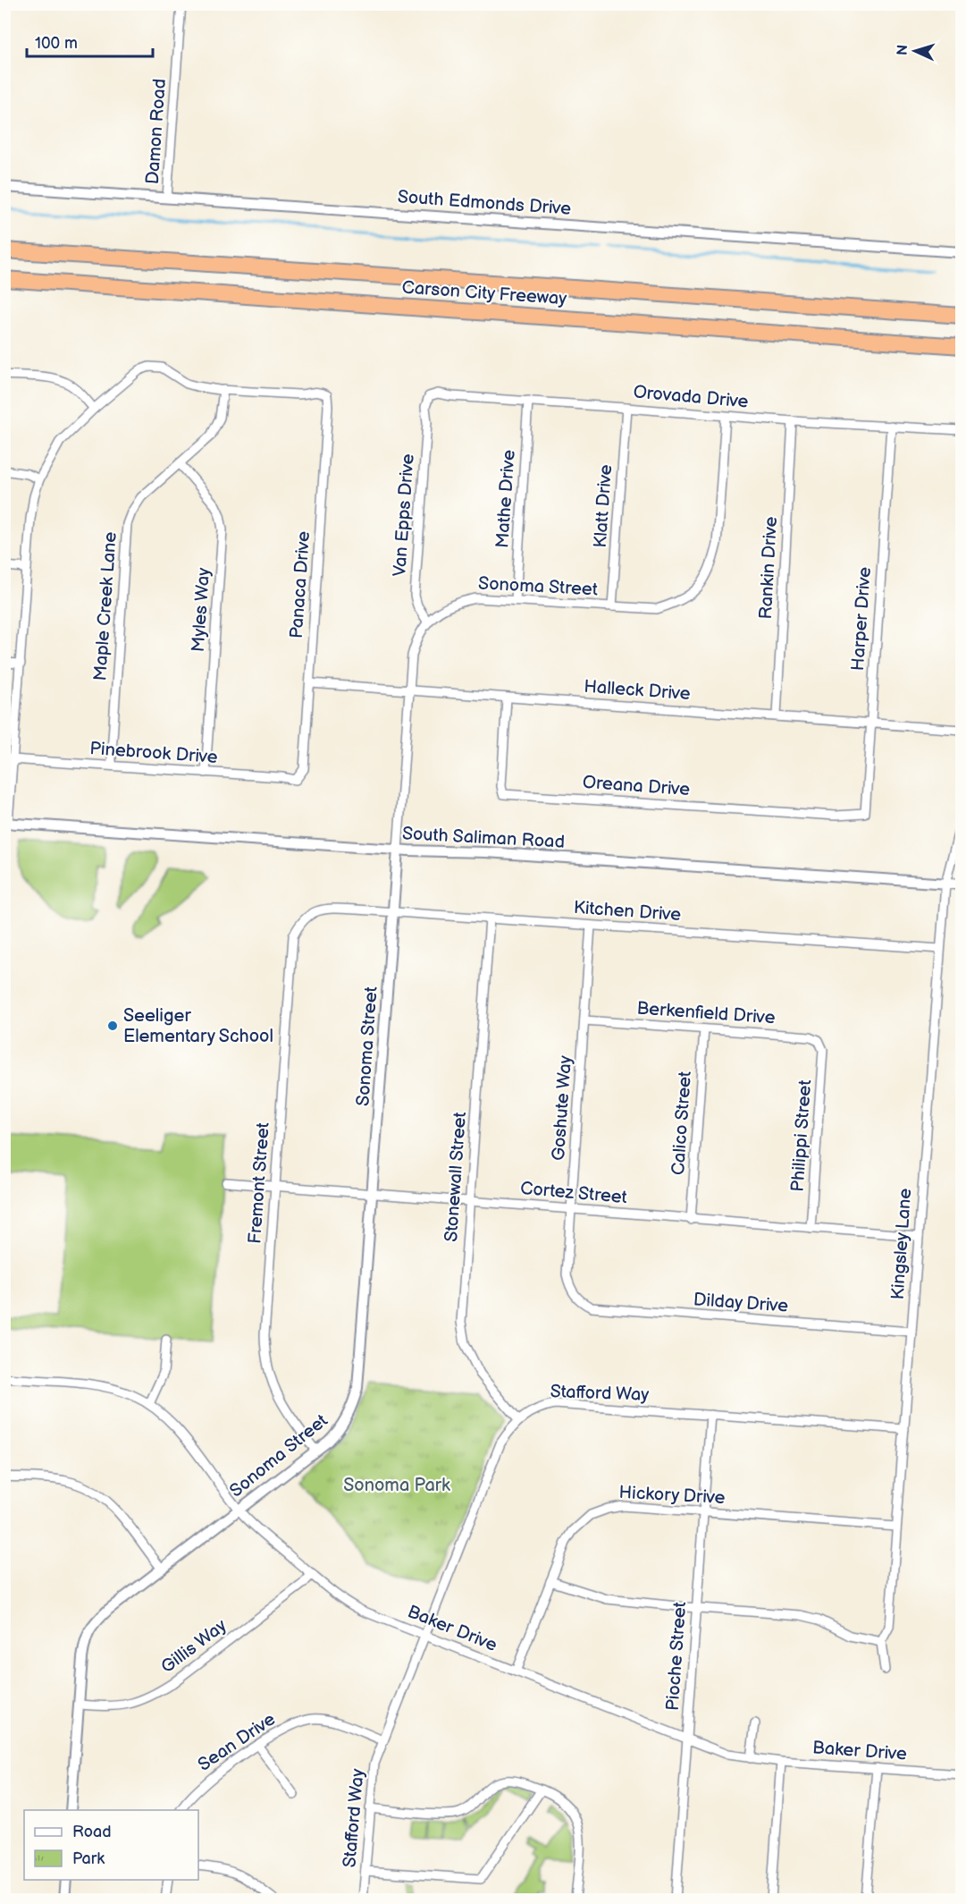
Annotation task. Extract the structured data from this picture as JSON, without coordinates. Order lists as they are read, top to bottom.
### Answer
{
  "streets": {
    "highway": ["Carson City Freeway"],
    "street": [
      "Damon Road",
      "South Edmonds Drive",
      "Orovada Drive",
      "Mathe Drive",
      "Klatt Drive",
      "Van Epps Drive",
      "Rankin Drive",
      "Panaca Drive",
      "Sonoma Street",
      "Maple Creek Lane",
      "Myles Way",
      "Harper Drive",
      "Halleck Drive",
      "Pinebrook Drive",
      "Oreana Drive",
      "South Saliman Road",
      "Kitchen Drive",
      "Berkenfield Drive",
      "Goshute Way",
      "Calico Street",
      "Philippi Street",
      "Stonewall Street",
      "Fremont Street",
      "Cortez Street",
      "Kingsley Lane",
      "Dilday Drive",
      "Stafford Way",
      "Hickory Drive",
      "Baker Drive",
      "Gillis Way",
      "Pioche Street",
      "Sean Drive"
    ]
  },
  "crossings": [
    ["Damon Road", "South Edmonds Drive"],
    ["Orovada Drive", "Mathe Drive"],
    ["Orovada Drive", "Klatt Drive"],
    ["Orovada Drive", "Van Epps Drive"],
    ["Orovada Drive", "Rankin Drive"],
    ["Orovada Drive", "Sonoma Street"],
    ["Orovada Drive", "Harper Drive"],
    ["Mathe Drive", "Sonoma Street"],
    ["Klatt Drive", "Sonoma Street"],
    ["Van Epps Drive", "Sonoma Street"],
    ["Rankin Drive", "Halleck Drive"],
    ["Panaca Drive", "Maple Creek Lane"],
    ["Panaca Drive", "Halleck Drive"],
    ["Panaca Drive", "Pinebrook Drive"],
    ["Sonoma Street", "Halleck Drive"],
    ["Sonoma Street", "South Saliman Road"],
    ["Sonoma Street", "Kitchen Drive"],
    ["Sonoma Street", "Fremont Street"],
    ["Sonoma Street", "Cortez Street"],
    ["Sonoma Street", "Baker Drive"],
    ["Sonoma Street", "Gillis Way"],
    ["Maple Creek Lane", "Myles Way"],
    ["Maple Creek Lane", "Pinebrook Drive"],
    ["Myles Way", "Pinebrook Drive"],
    ["Harper Drive", "Halleck Drive"],
    ["Harper Drive", "Oreana Drive"],
    ["Halleck Drive", "Oreana Drive"],
    ["South Saliman Road", "Kingsley Lane"],
    ["Kitchen Drive", "Goshute Way"],
    ["Kitchen Drive", "Stonewall Street"],
    ["Kitchen Drive", "Fremont Street"],
    ["Kitchen Drive", "Kingsley Lane"],
    ["Berkenfield Drive", "Goshute Way"],
    ["Berkenfield Drive", "Calico Street"],
    ["Berkenfield Drive", "Philippi Street"],
    ["Goshute Way", "Cortez Street"],
    ["Goshute Way", "Dilday Drive"],
    ["Calico Street", "Cortez Street"],
    ["Philippi Street", "Cortez Street"],
    ["Stonewall Street", "Cortez Street"],
    ["Stonewall Street", "Stafford Way"],
    ["Fremont Street", "Cortez Street"],
    ["Cortez Street", "Kingsley Lane"],
    ["Kingsley Lane", "Dilday Drive"],
    ["Kingsley Lane", "Stafford Way"],
    ["Kingsley Lane", "Hickory Drive"],
    ["Stafford Way", "Baker Drive"],
    ["Stafford Way", "Pioche Street"],
    ["Stafford Way", "Sean Drive"],
    ["Hickory Drive", "Baker Drive"],
    ["Hickory Drive", "Pioche Street"],
    ["Baker Drive", "Gillis Way"],
    ["Baker Drive", "Pioche Street"]
  ],
  "parks": ["Sonoma Park"],
  "places": ["Seeliger Elementary School"],
  "legend": ["Road", "Park"],
  "scale_bar": "100 m",
  "north": "left"
}
